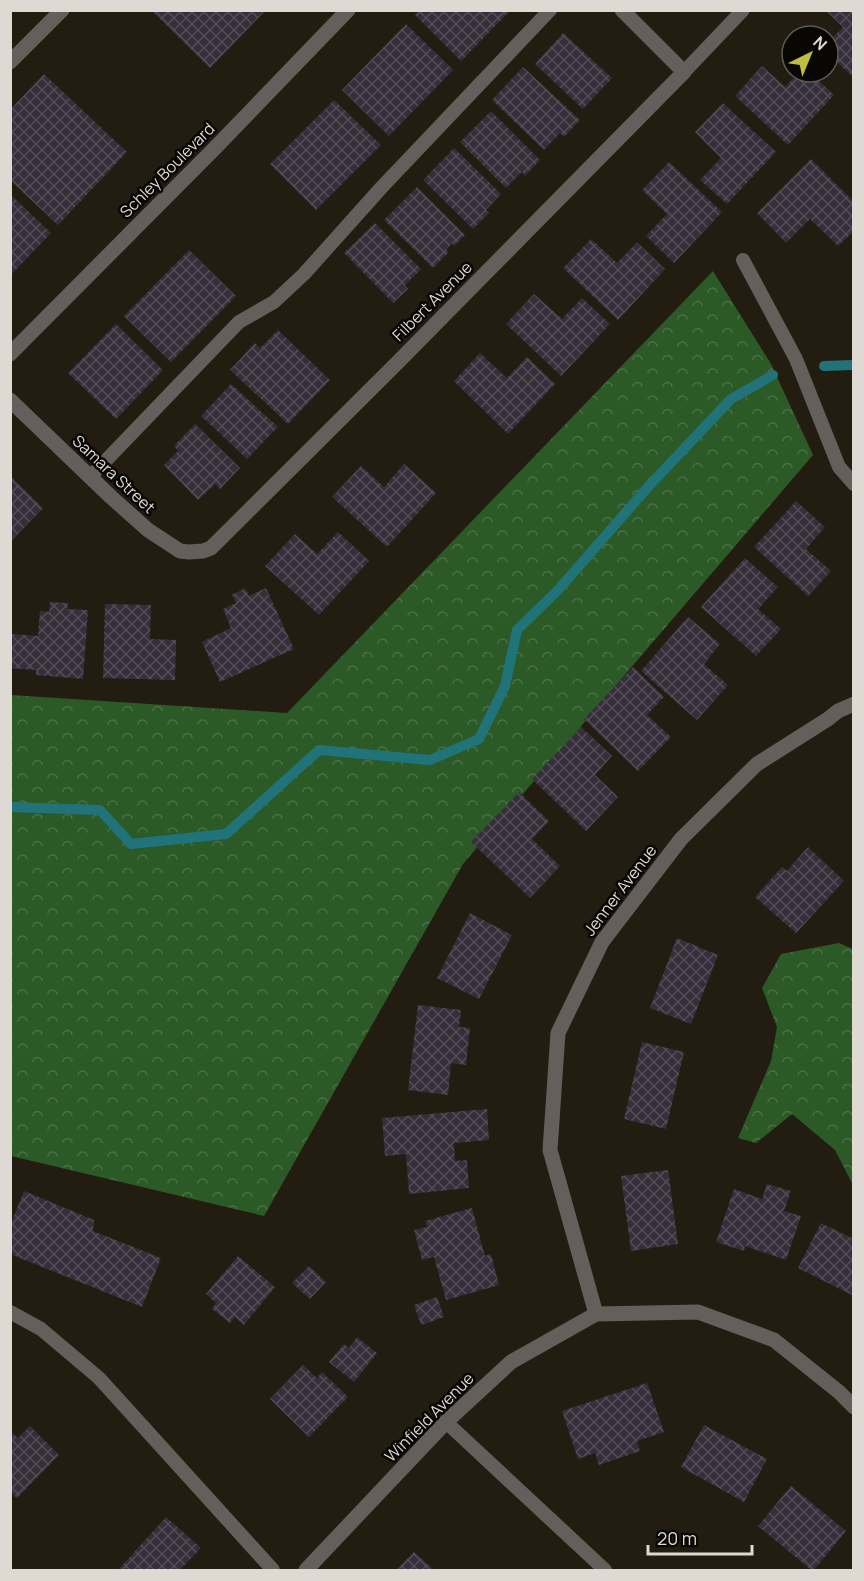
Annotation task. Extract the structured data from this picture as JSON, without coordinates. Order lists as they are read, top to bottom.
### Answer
{
  "streets": {
    "street": [
      "Schley Boulevard",
      "Filbert Avenue",
      "Samara Street",
      "Jenner Avenue",
      "Winfield Avenue"
    ]
  },
  "crossings": [
    ["Filbert Avenue", "Samara Street"],
    ["Jenner Avenue", "Winfield Avenue"]
  ],
  "scale_bar": "20 m",
  "north": "top right"
}
